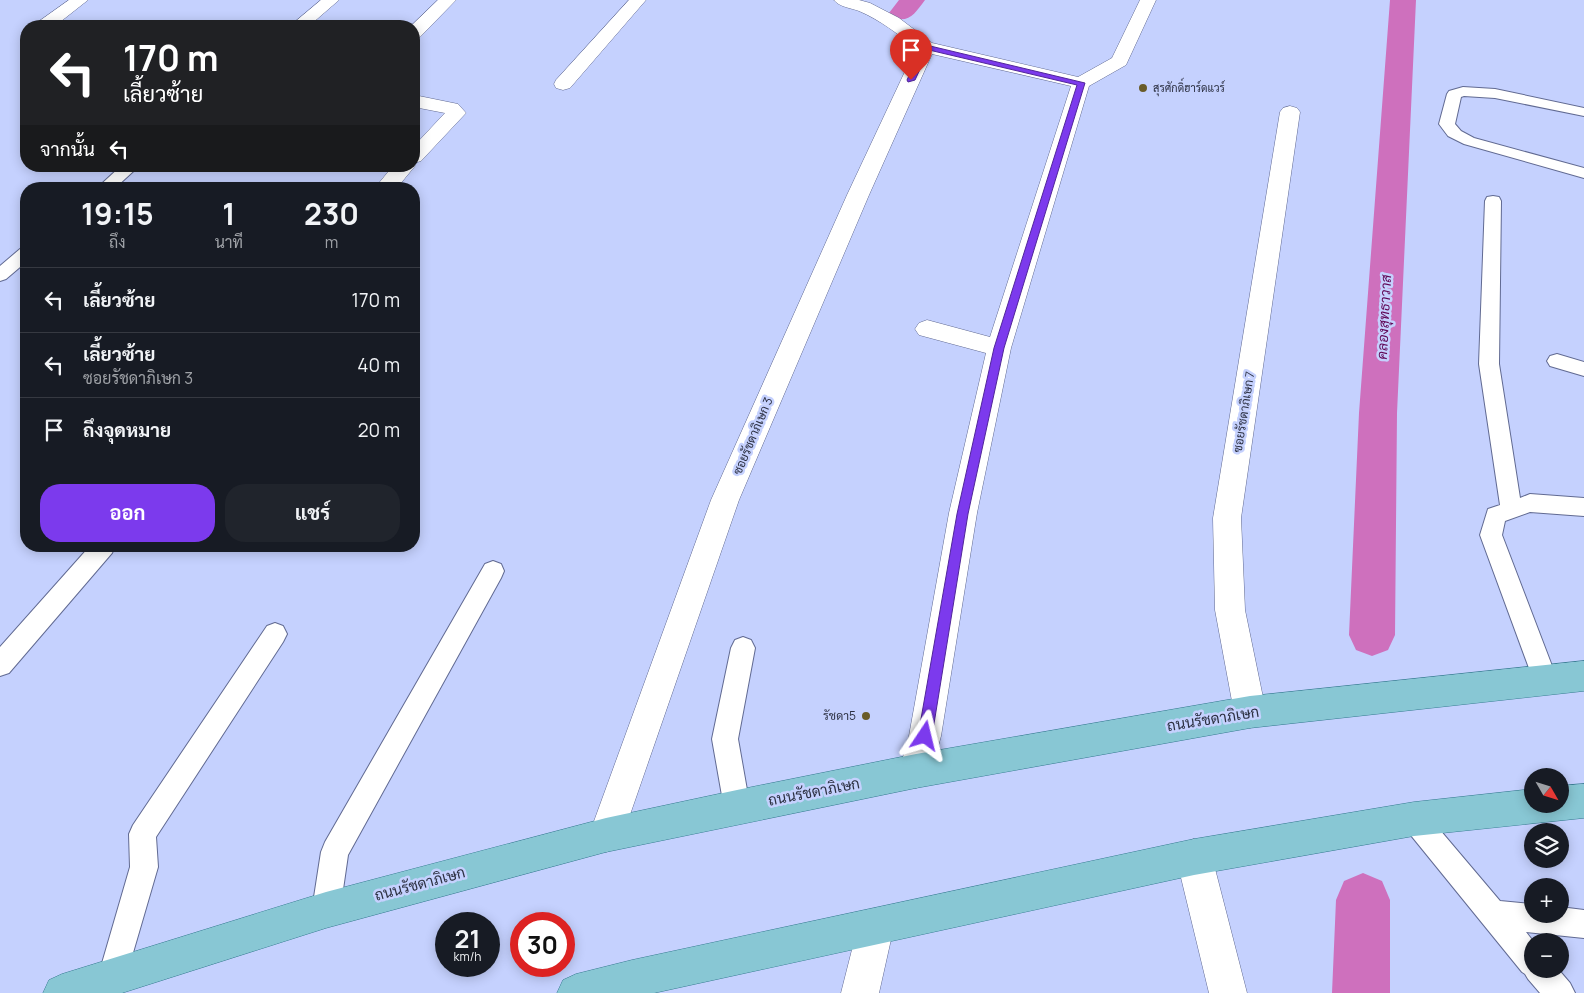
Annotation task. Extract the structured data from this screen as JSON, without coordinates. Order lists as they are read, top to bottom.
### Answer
{
  "streets": {
    "main road": ["ถนนรัชดาภิเษก"],
    "street": ["ซอยรัชดาภิเษก 7", "ซอยรัชดาภิเษก 3"]
  },
  "crossings": [
    ["ซอยรัชดาภิเษก 7", "ถนนรัชดาภิเษก"],
    ["ซอยรัชดาภิเษก 3", "ถนนรัชดาภิเษก"]
  ],
  "water": ["คลองสุทธาวาส"],
  "places": ["สุรศักดิ์ฮาร์ดแวร์", "รัชดา5"],
  "north": "bottom right",
  "page": {
    "turn": ["170 m", "เลี้ยวซ้าย"],
    "then": "จากนั้น",
    "eta": [
      "19:15",
      "ถึง",
      "1",
      "นาที",
      "230",
      "m"
    ],
    "list": [
      {
        "name": "เลี้ยวซ้าย",
        "value": "170 m"
      },
      {
        "name": "เลี้ยวซ้าย",
        "note": "ซอยรัชดาภิเษก 3",
        "value": "40 m"
      },
      {
        "name": "ถึงจุดหมาย",
        "value": "20 m"
      }
    ],
    "buttons": ["ออก", "แชร์"],
    "map_buttons": ["+", "−"],
    "speed": "21 km/h",
    "limit": "30"
  }
}
